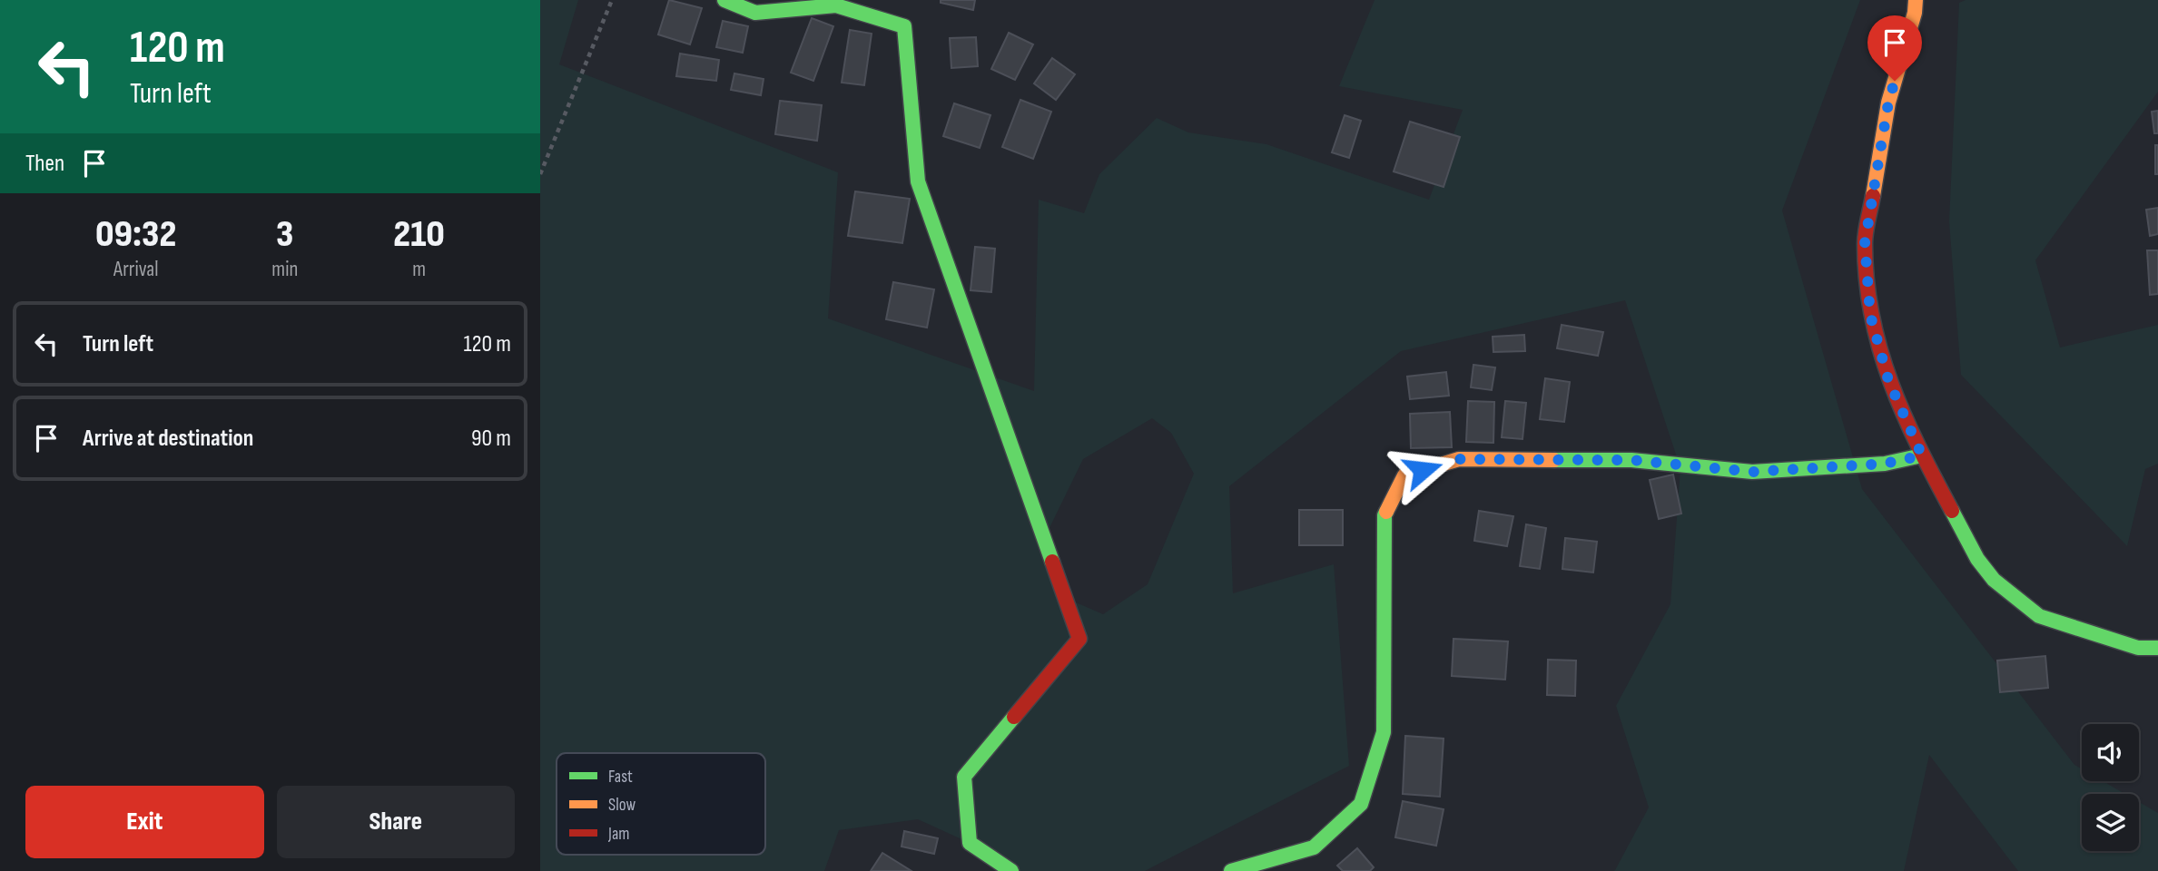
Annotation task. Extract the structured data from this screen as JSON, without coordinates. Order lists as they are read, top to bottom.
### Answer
{
  "legend": ["Fast", "Slow", "Jam"],
  "page": {
    "turn": ["120 m", "Turn left"],
    "then": "Then",
    "eta": [
      "09:32",
      "Arrival",
      "3",
      "min",
      "210",
      "m"
    ],
    "list": [
      {
        "name": "Turn left",
        "value": "120 m"
      },
      {
        "name": "Arrive at destination",
        "value": "90 m"
      }
    ],
    "buttons": ["Exit", "Share"]
  }
}
